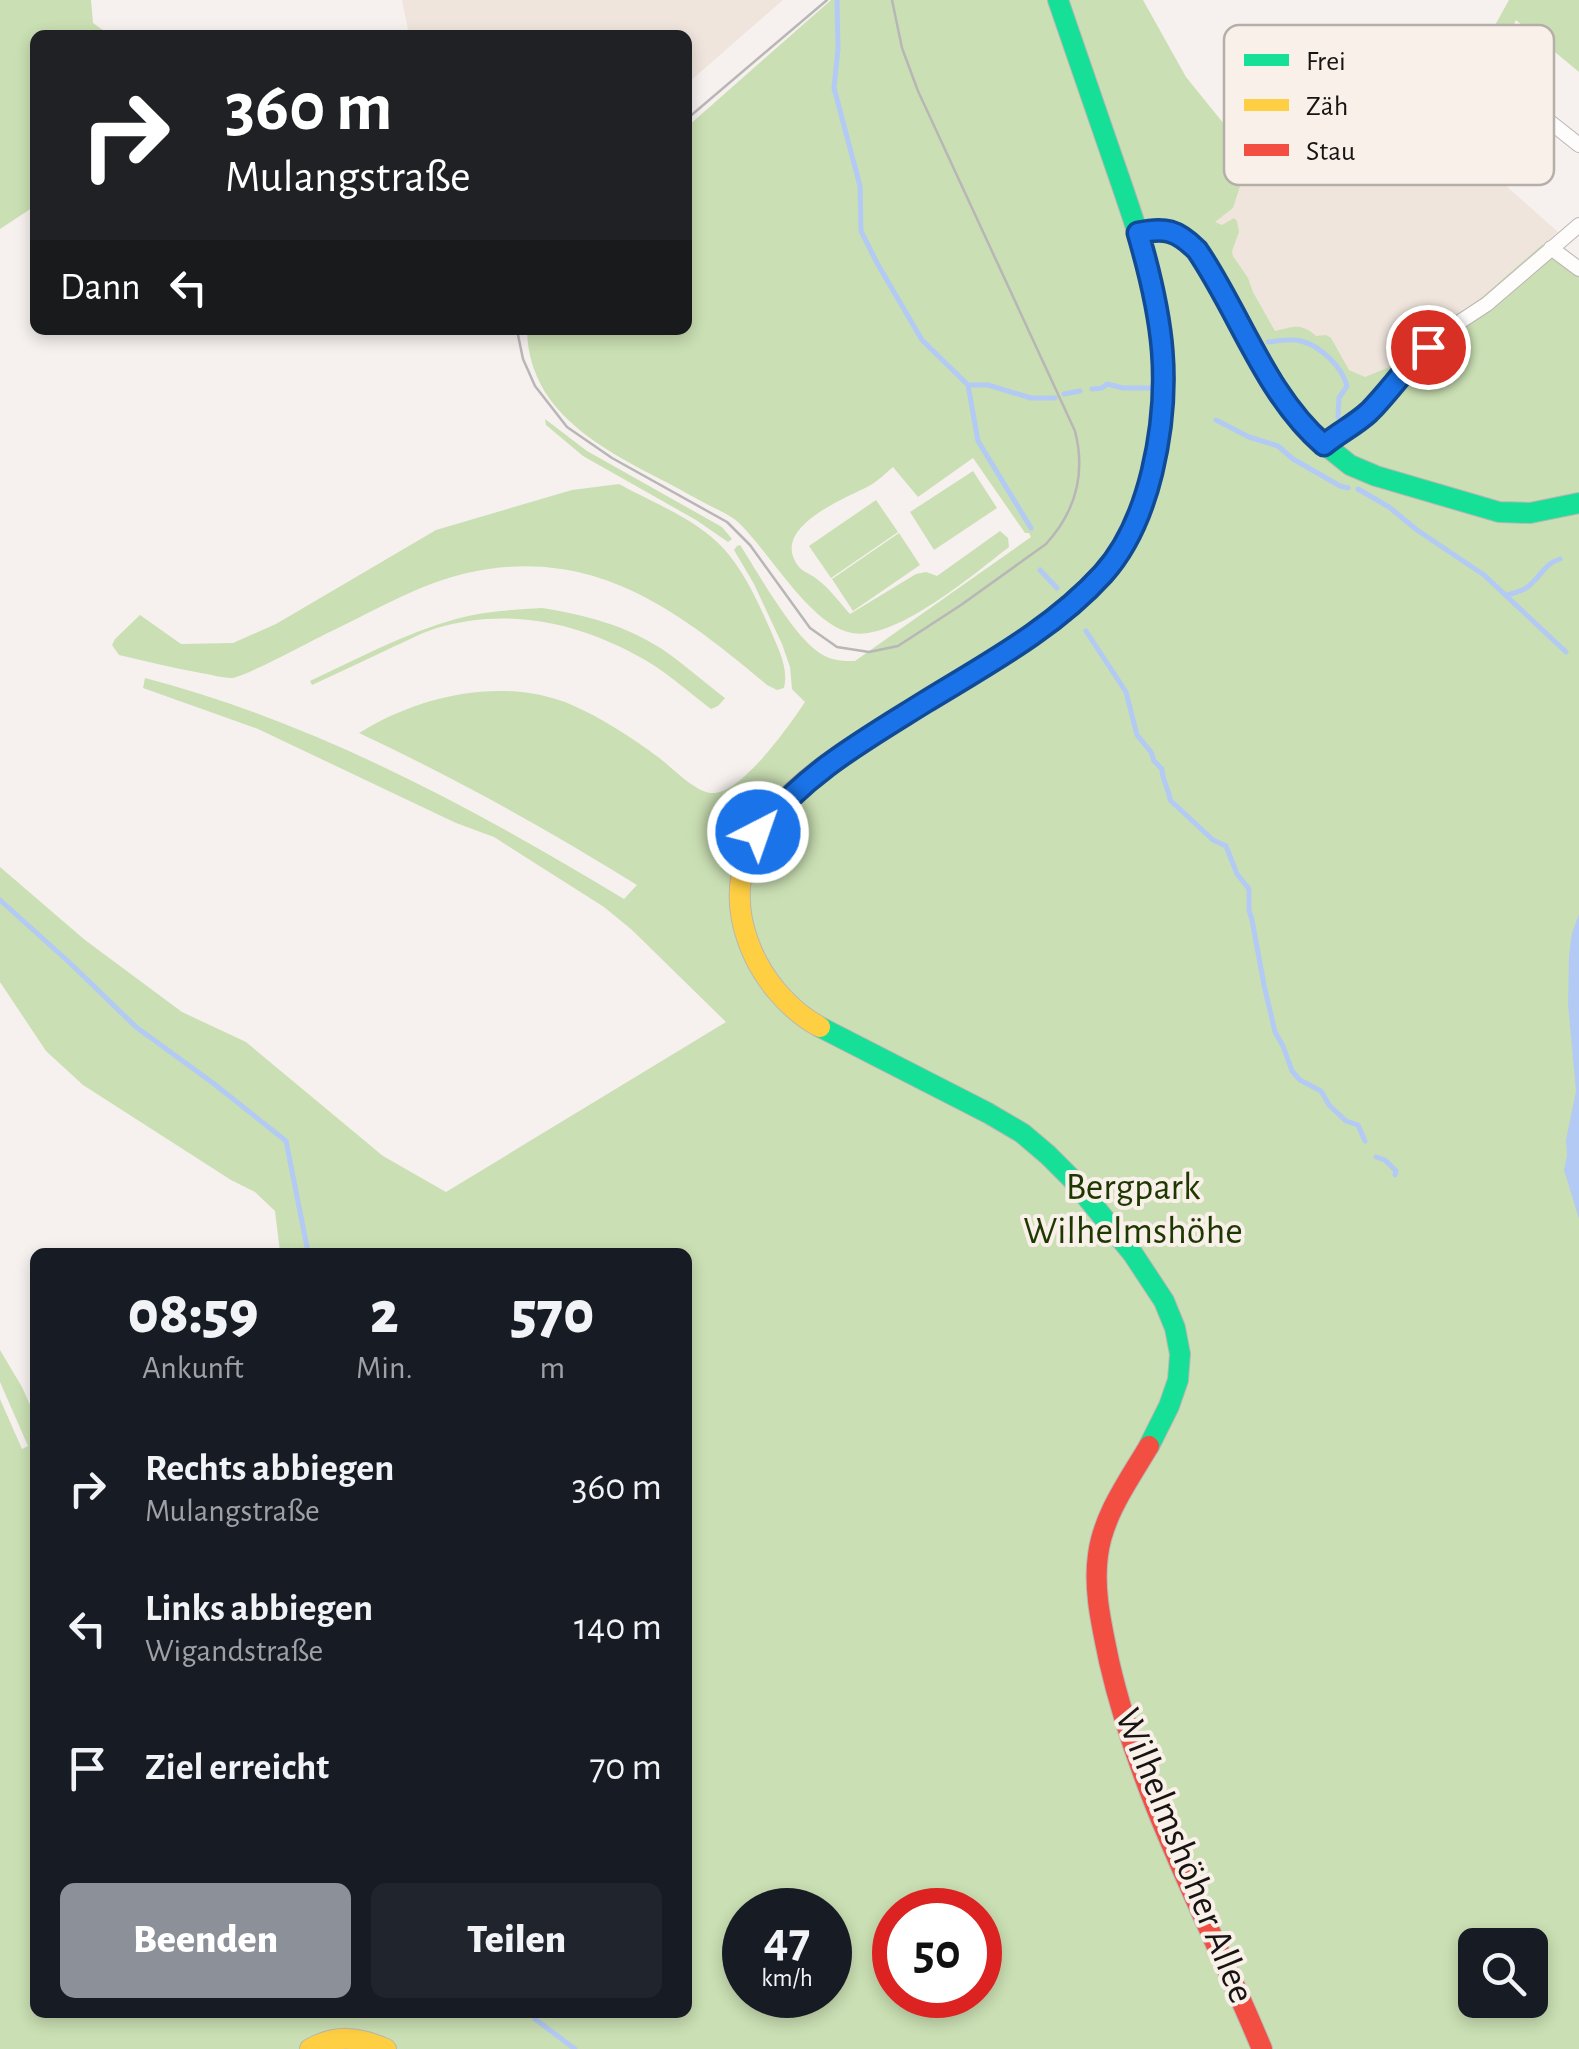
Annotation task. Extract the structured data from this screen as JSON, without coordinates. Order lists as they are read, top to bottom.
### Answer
{
  "streets": {
    "main road": ["Wilhelmshöher Allee"]
  },
  "parks": ["Bergpark Wilhelmshöhe"],
  "legend": ["Frei", "Zäh", "Stau"],
  "page": {
    "turn": ["360 m", "Mulangstraße"],
    "then": "Dann",
    "eta": [
      "08:59",
      "Ankunft",
      "2",
      "Min.",
      "570",
      "m"
    ],
    "list": [
      {
        "name": "Rechts abbiegen",
        "note": "Mulangstraße",
        "value": "360 m"
      },
      {
        "name": "Links abbiegen",
        "note": "Wigandstraße",
        "value": "140 m"
      },
      {
        "name": "Ziel erreicht",
        "value": "70 m"
      }
    ],
    "buttons": ["Beenden", "Teilen"],
    "speed": "47 km/h",
    "limit": "50"
  }
}
